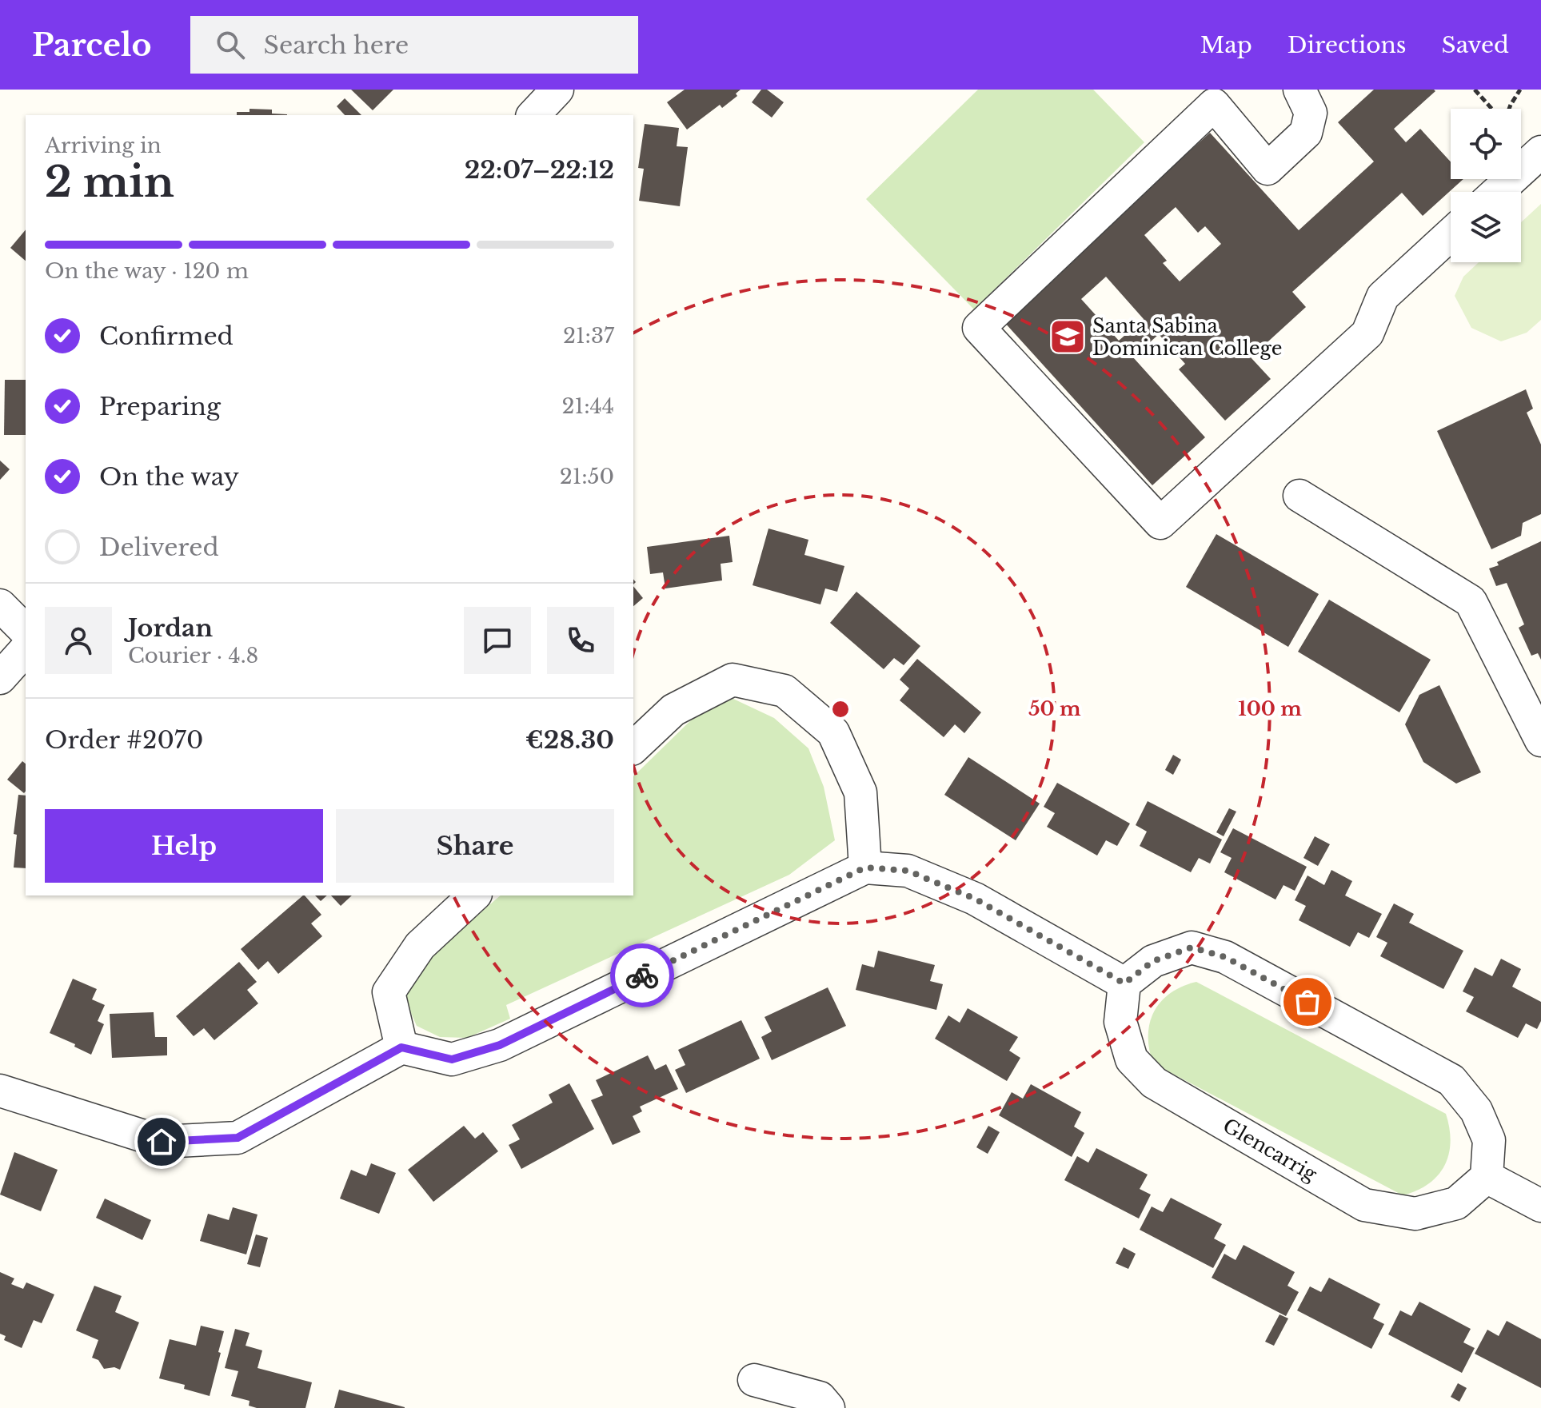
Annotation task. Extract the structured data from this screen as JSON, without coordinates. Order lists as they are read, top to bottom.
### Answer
{
  "streets": {
    "street": ["Glencarrig"]
  },
  "places": {
    "school or university": ["Santa Sabina Dominican College"]
  },
  "page": {
    "header": "Parcelo",
    "search": "Search here",
    "nav": ["Map", "Directions", "Saved"],
    "heading": ["2 min", "Arriving in", "22:07–22:12"],
    "panel": [
      "Jordan",
      "Courier · 4.8",
      "Order #2070",
      "€28.30"
    ],
    "bar": "On the way · 120 m",
    "list": [
      ["Confirmed", "21:37"],
      ["Preparing", "21:44"],
      ["On the way", "21:50"],
      "Delivered"
    ],
    "buttons": ["Help", "Share"]
  },
  "rings": ["50 m", "100 m"]
}
